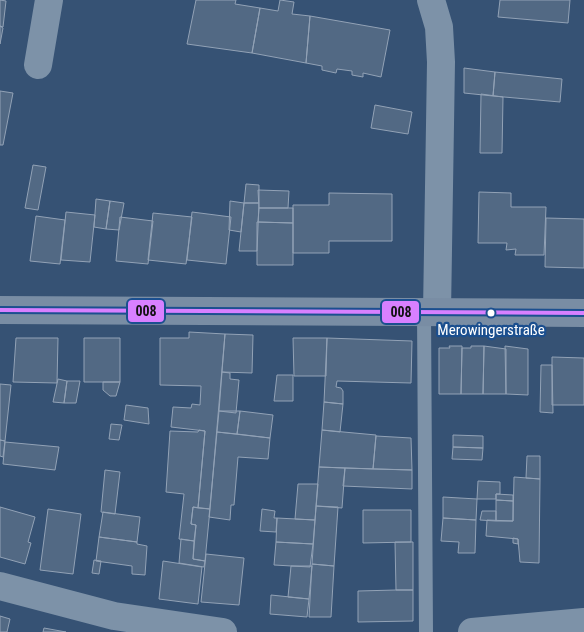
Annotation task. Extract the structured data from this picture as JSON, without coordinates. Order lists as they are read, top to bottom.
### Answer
{
  "places": ["Merowingerstraße"],
  "lines": ["transit line 008"]
}
